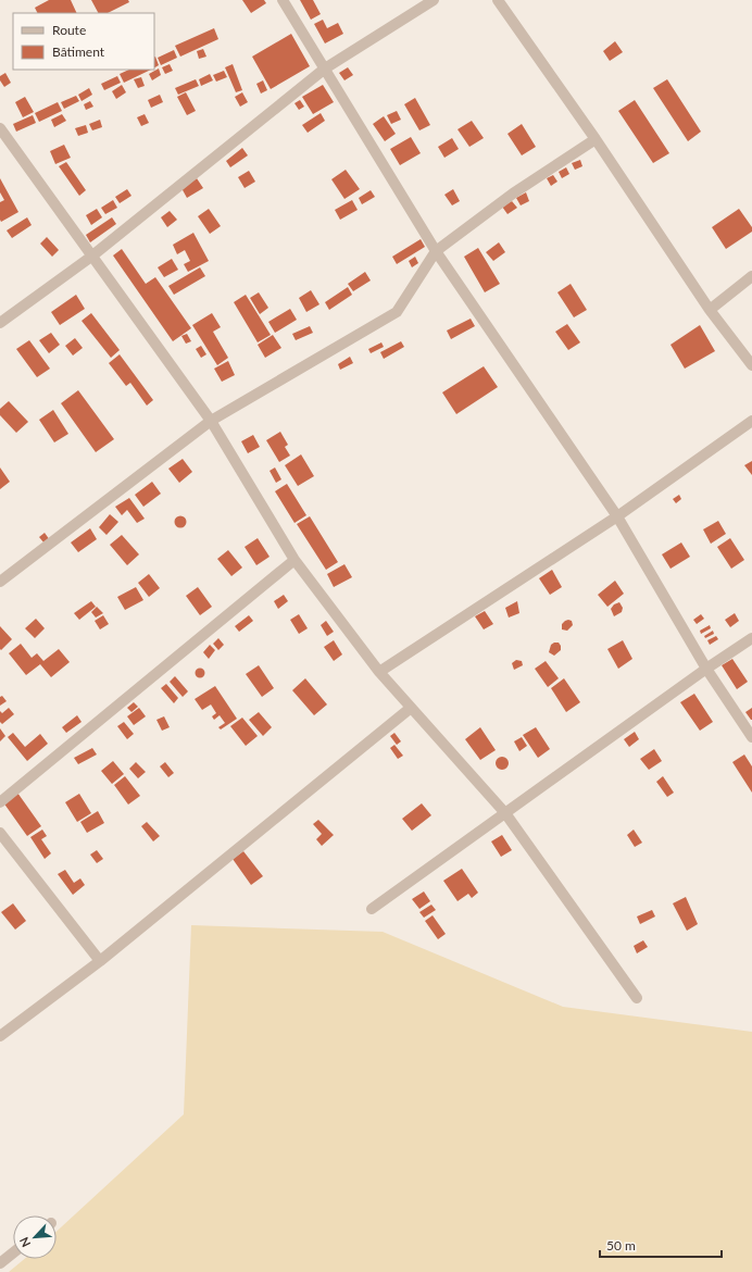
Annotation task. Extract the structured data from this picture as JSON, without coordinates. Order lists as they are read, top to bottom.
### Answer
{
  "legend": ["Route", "Bâtiment"],
  "scale_bar": "50 m",
  "north": "bottom left"
}
